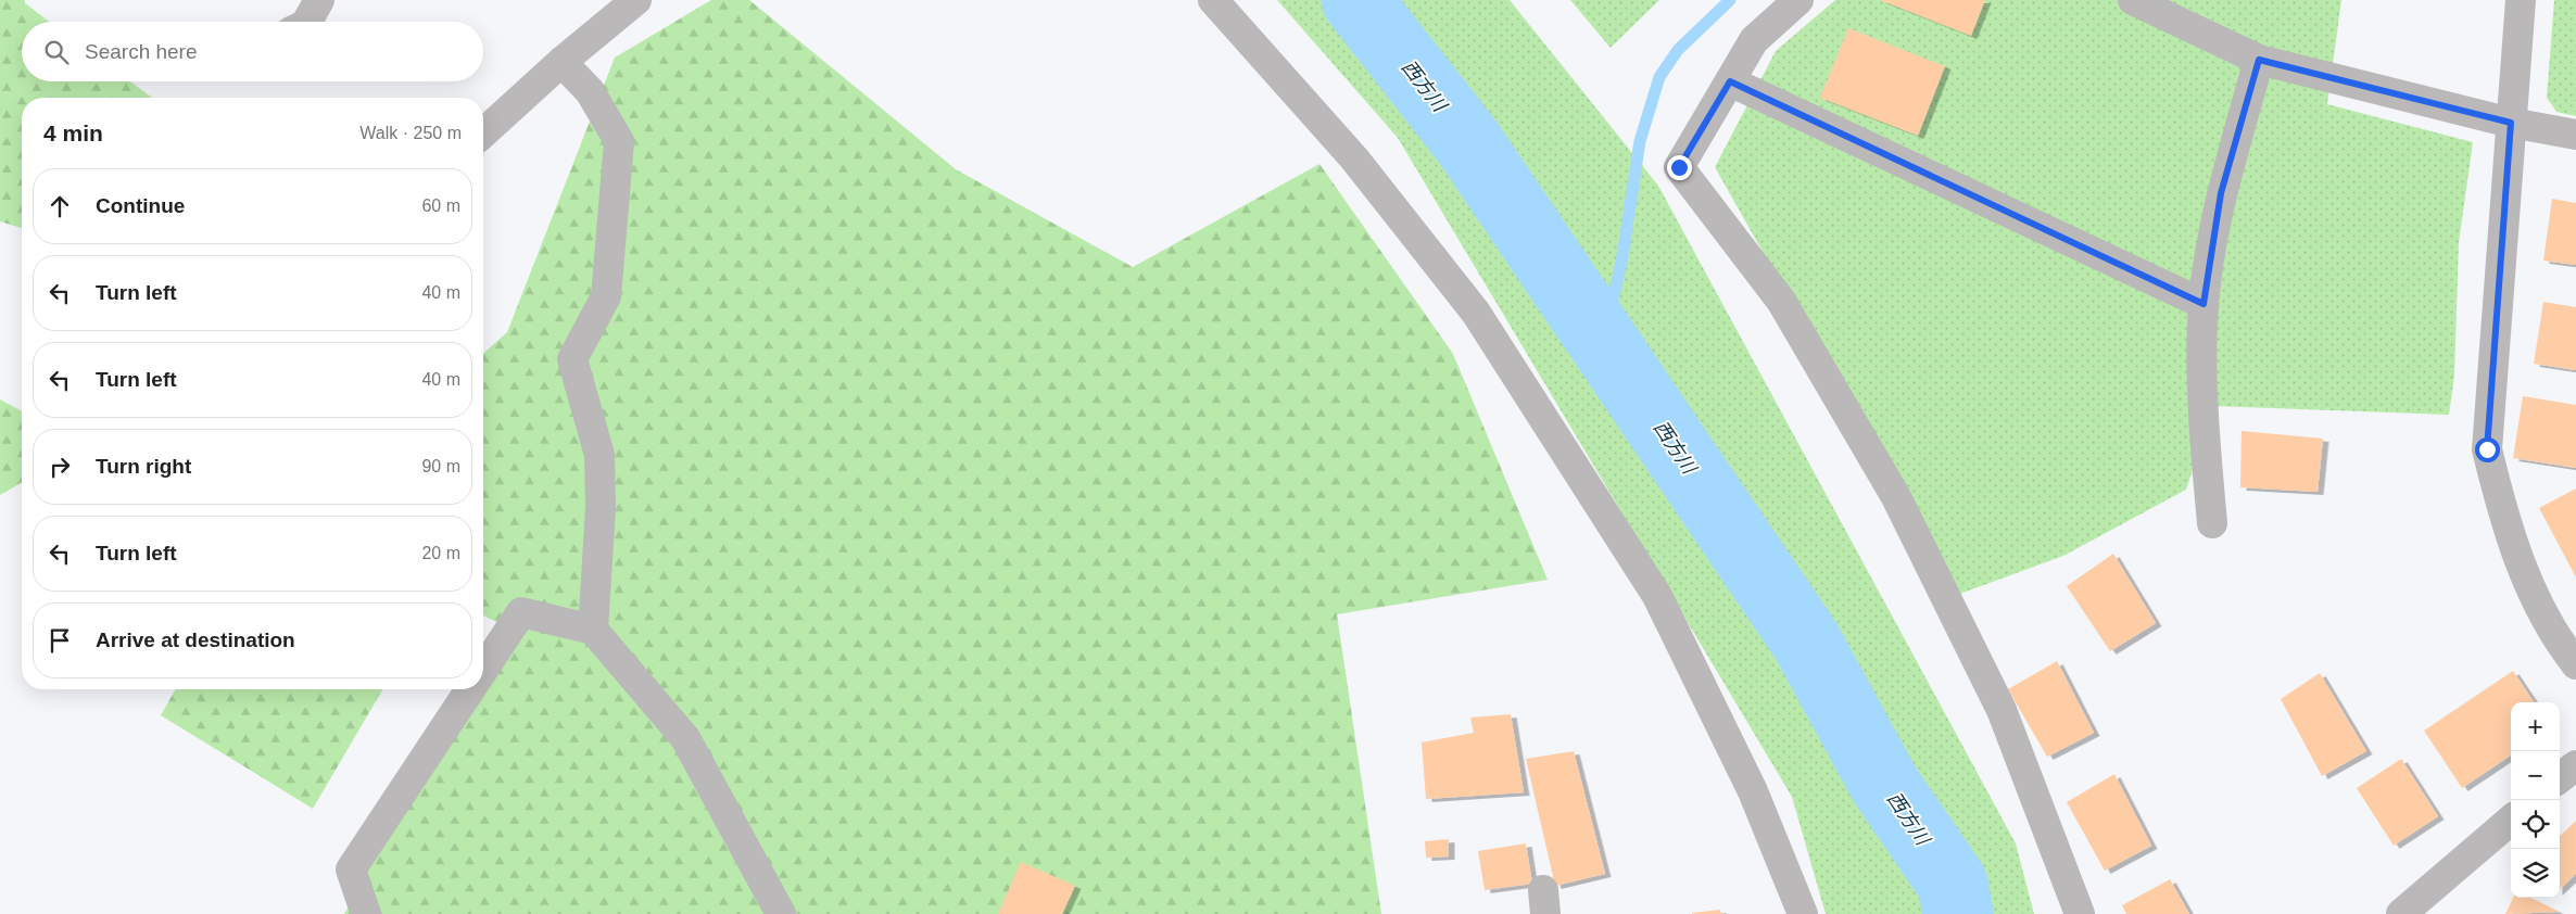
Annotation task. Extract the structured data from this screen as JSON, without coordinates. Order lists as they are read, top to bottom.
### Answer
{
  "water": ["西方川"],
  "page": {
    "search": "Search here",
    "heading": ["4 min", "Walk · 250 m"],
    "list": [
      ["Continue", "60 m"],
      ["Turn left", "40 m"],
      ["Turn left", "40 m"],
      ["Turn right", "90 m"],
      ["Turn left", "20 m"],
      "Arrive at destination"
    ],
    "map_buttons": ["+", "−"]
  }
}
